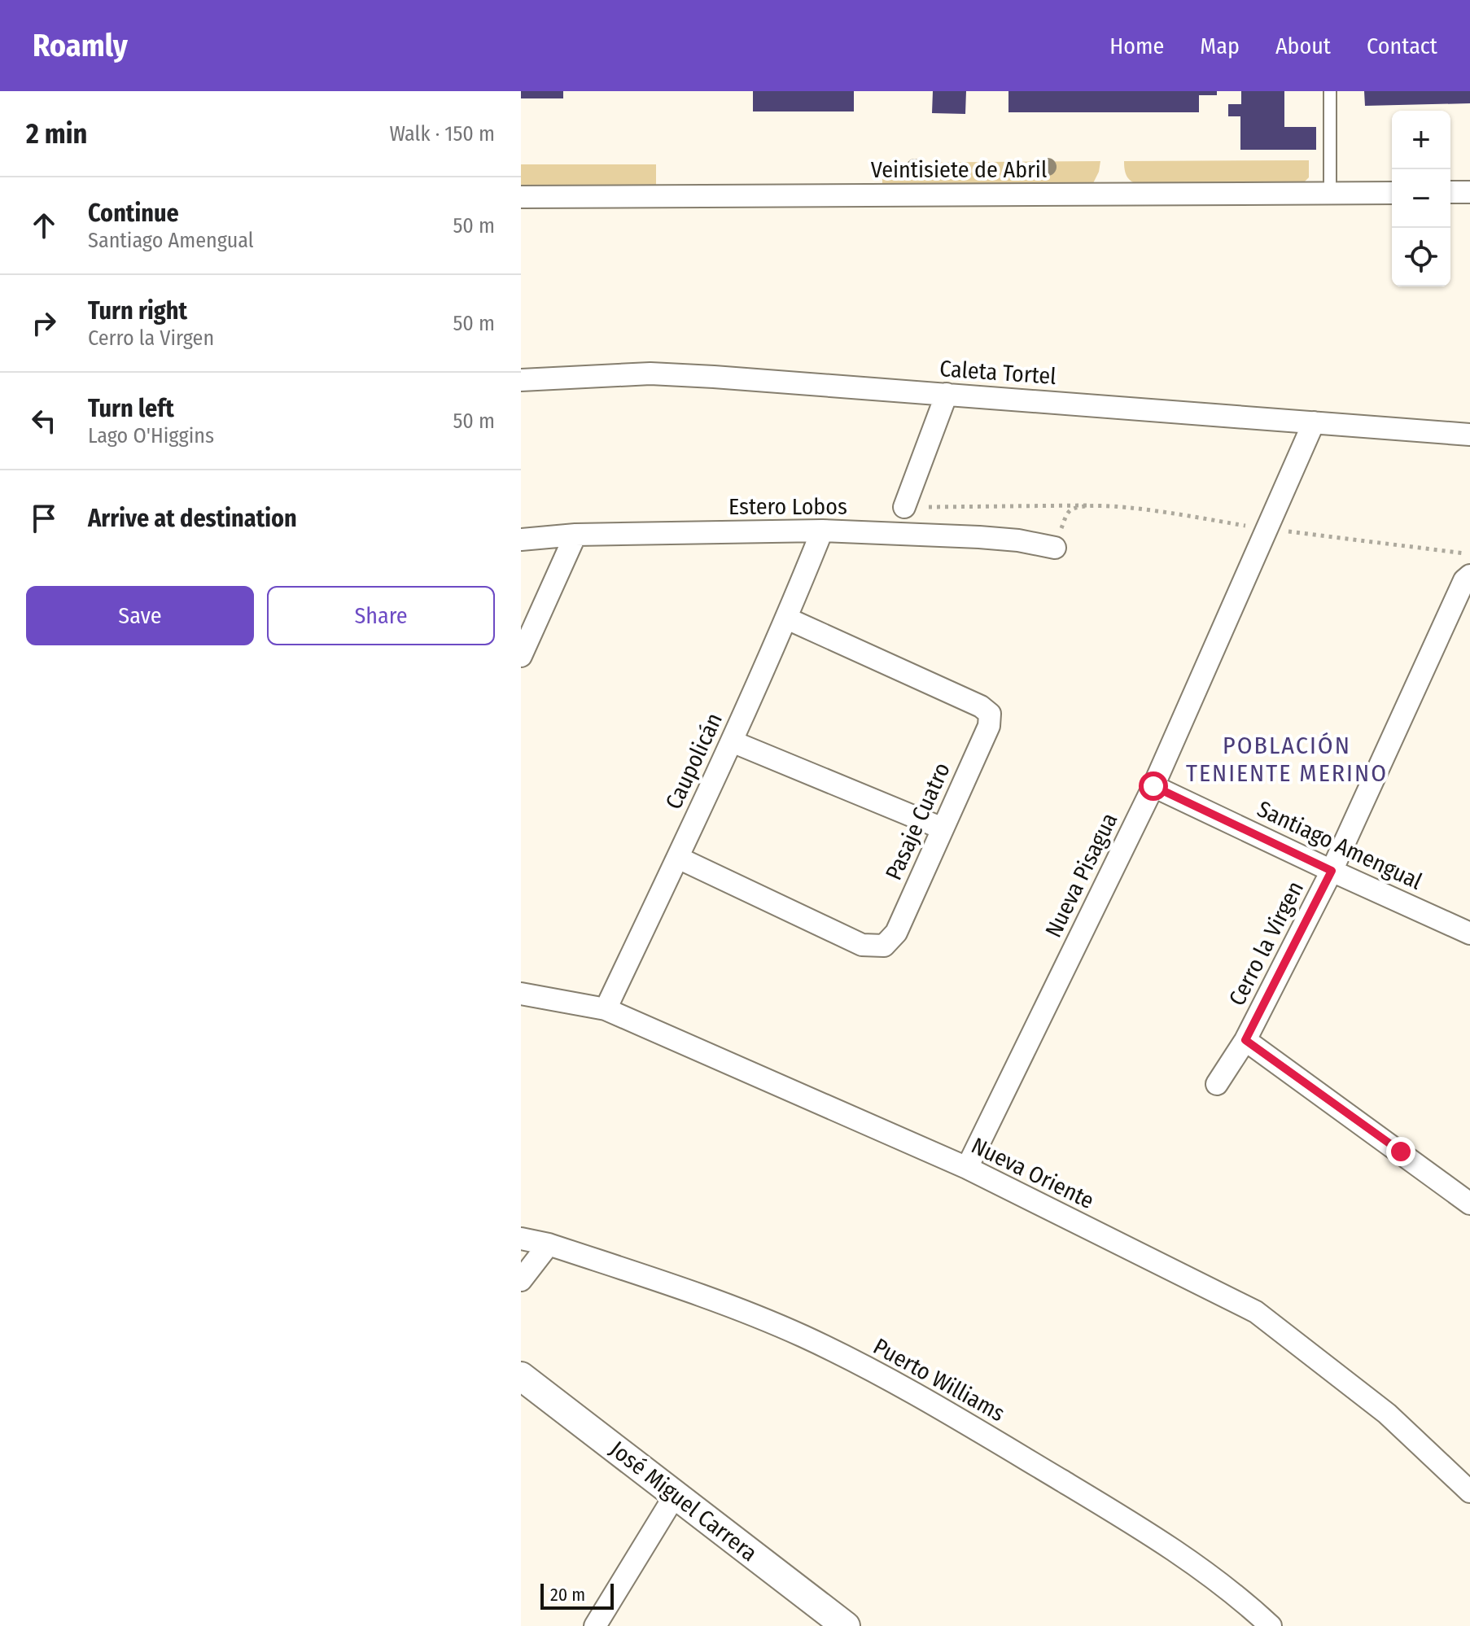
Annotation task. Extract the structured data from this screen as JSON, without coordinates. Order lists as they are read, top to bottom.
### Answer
{
  "streets": {
    "street": [
      "Veintisiete de Abril",
      "Caleta Tortel",
      "Estero Lobos",
      "Caupolicán",
      "Pasaje Cuatro",
      "Santiago Amengual",
      "Nueva Pisagua",
      "Cerro la Virgen",
      "Nueva Oriente",
      "Puerto Williams",
      "José Miguel Carrera"
    ]
  },
  "crossings": [
    ["Caleta Tortel", "Nueva Pisagua"],
    ["Estero Lobos", "Caupolicán"],
    ["Caupolicán", "Pasaje Cuatro"],
    ["Caupolicán", "Nueva Oriente"],
    ["Santiago Amengual", "Nueva Pisagua"],
    ["Santiago Amengual", "Cerro la Virgen"],
    ["Nueva Pisagua", "Nueva Oriente"]
  ],
  "districts": ["POBLACIÓN TENIENTE MERINO"],
  "scale_bar": "20 m",
  "page": {
    "header": "Roamly",
    "nav": [
      "Home",
      "Map",
      "About",
      "Contact"
    ],
    "heading": ["2 min", "Walk · 150 m"],
    "map_buttons": ["+", "−"],
    "list": [
      ["Continue", "Santiago Amengual", "50 m"],
      ["Turn right", "Cerro la Virgen", "50 m"],
      ["Turn left", "Lago O'Higgins", "50 m"],
      "Arrive at destination"
    ],
    "buttons": ["Save", "Share"],
    "scale": "20 m"
  }
}
